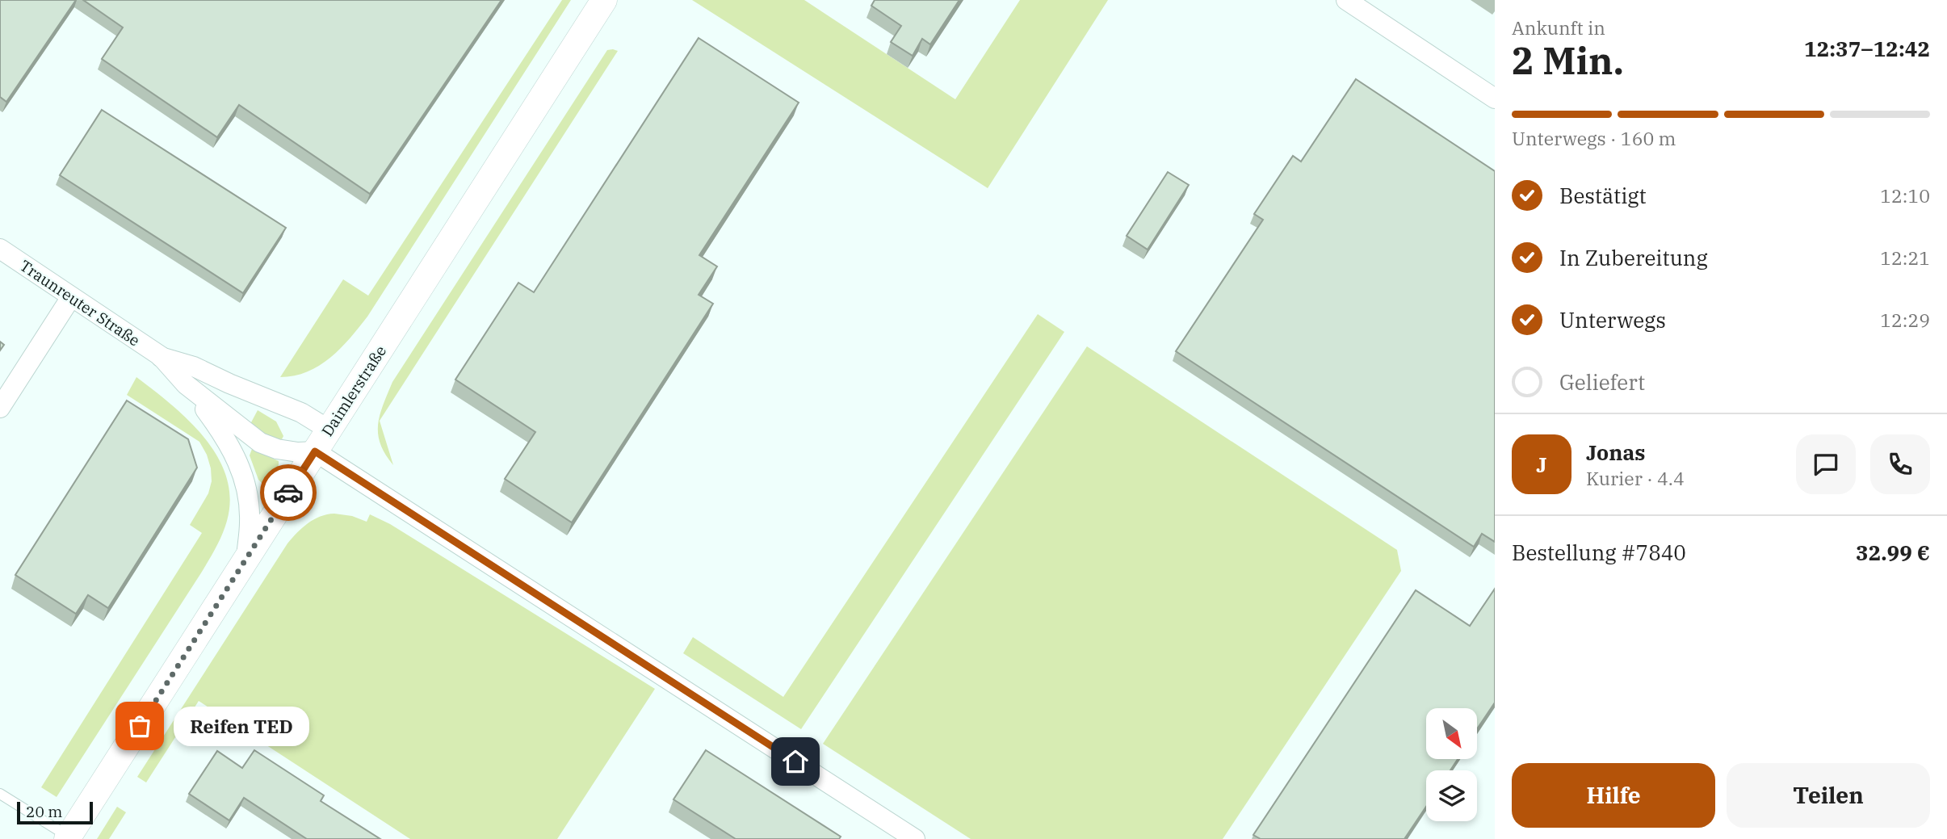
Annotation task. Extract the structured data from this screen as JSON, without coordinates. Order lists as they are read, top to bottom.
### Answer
{
  "streets": {
    "street": ["Traunreuter Straße", "Daimlerstraße"]
  },
  "crossings": [
    ["Traunreuter Straße", "Daimlerstraße"]
  ],
  "places": ["Reifen TED"],
  "scale_bar": "20 m",
  "north": "bottom right",
  "page": {
    "heading": ["2 Min.", "Ankunft in", "12:37–12:42"],
    "panel": [
      "Jonas",
      "Kurier · 4.4",
      "Bestellung #7840",
      "32.99 €"
    ],
    "bar": "Unterwegs · 160 m",
    "list": [
      ["Bestätigt", "12:10"],
      ["In Zubereitung", "12:21"],
      ["Unterwegs", "12:29"],
      "Geliefert"
    ],
    "round": "J",
    "bubble": "Reifen TED",
    "buttons": ["Hilfe", "Teilen"],
    "scale": "20 m"
  }
}
